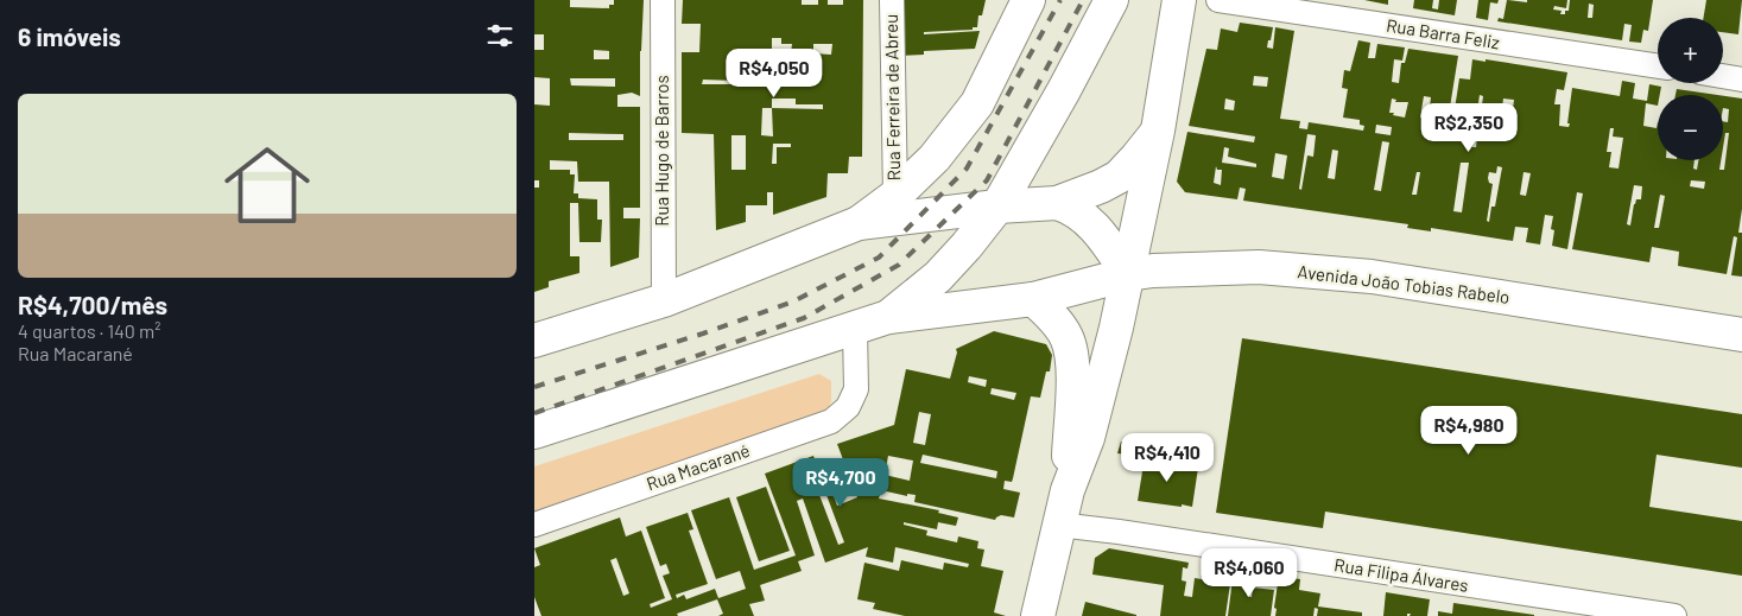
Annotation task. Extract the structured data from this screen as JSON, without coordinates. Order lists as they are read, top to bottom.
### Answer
{
  "streets": {
    "street": [
      "Rua Barra Feliz",
      "Rua Ferreira de Abreu",
      "Rua Hugo de Barros",
      "Avenida João Tobias Rabelo",
      "Rua Macarané",
      "Rua Filipa Álvares"
    ]
  },
  "page": {
    "heading": "6 imóveis",
    "map_buttons": ["+", "−"],
    "price": [
      "R$4,050",
      "R$2,350",
      "R$4,980",
      "R$4,410",
      "R$4,700",
      "R$4,060"
    ],
    "list": [
      {
        "name": "R$4,700/mês",
        "note": "4 quartos · 140 m² · Rua Macarané"
      }
    ]
  }
}
